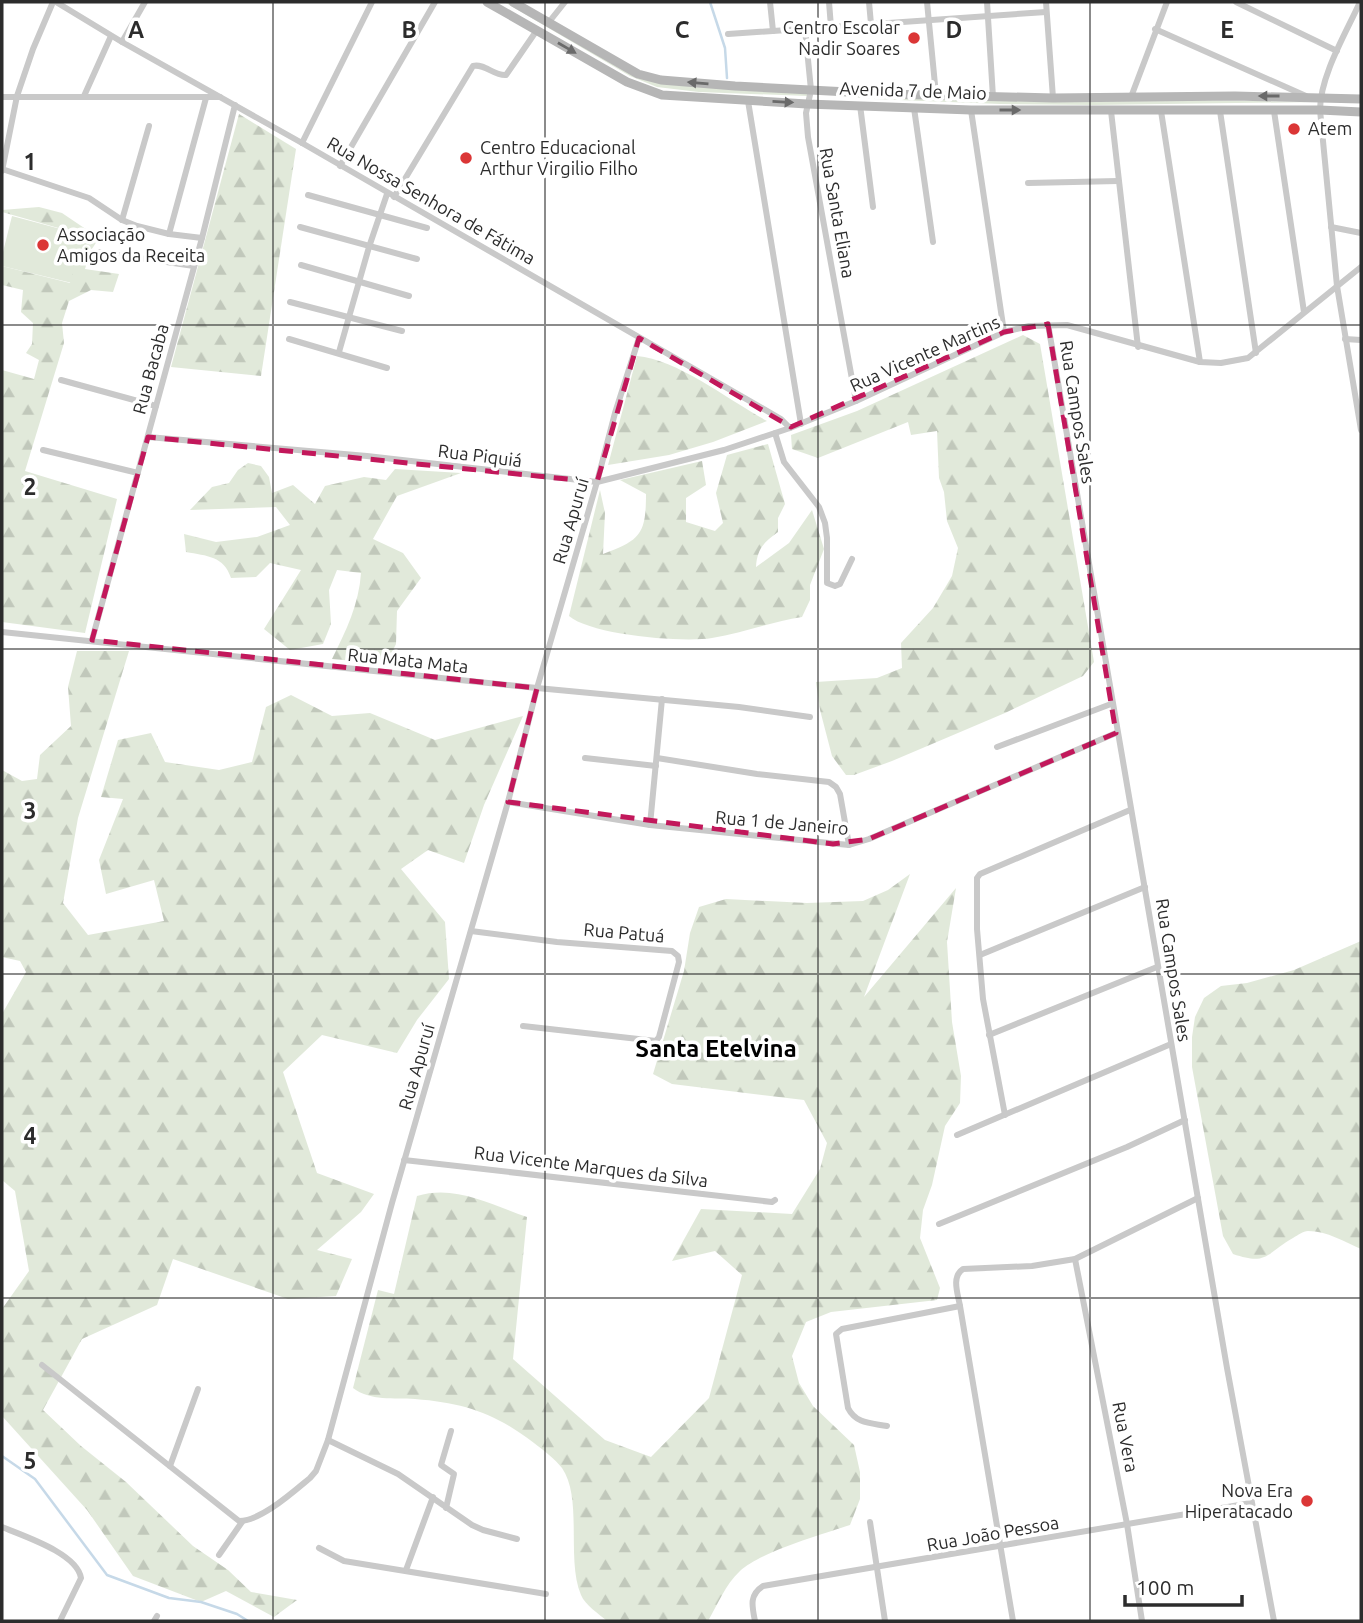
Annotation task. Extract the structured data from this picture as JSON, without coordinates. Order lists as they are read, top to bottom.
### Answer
{
  "streets": {
    "main road": ["Avenida 7 de Maio"],
    "street": [
      "Rua Nossa Senhora de Fátima",
      "Rua Santa Eliana",
      "Rua Vicente Martins",
      "Rua Bacaba",
      "Rua Campos Sales",
      "Rua Piquiá",
      "Rua Apuruí",
      "Rua Mata Mata",
      "Rua 1 de Janeiro",
      "Rua Patuá",
      "Rua Vicente Marques da Silva",
      "Rua Vera",
      "Rua João Pessoa"
    ]
  },
  "crossings": [
    ["Avenida 7 de Maio", "Rua Santa Eliana"],
    ["Rua Nossa Senhora de Fátima", "Rua Bacaba"],
    ["Rua Nossa Senhora de Fátima", "Rua Piquiá"],
    ["Rua Nossa Senhora de Fátima", "Rua Apuruí"],
    ["Rua Santa Eliana", "Rua Vicente Martins"],
    ["Rua Vicente Martins", "Rua Campos Sales"],
    ["Rua Vicente Martins", "Rua Piquiá"],
    ["Rua Bacaba", "Rua Piquiá"],
    ["Rua Bacaba", "Rua Mata Mata"],
    ["Rua Campos Sales", "Rua 1 de Janeiro"],
    ["Rua Campos Sales", "Rua João Pessoa"],
    ["Rua Piquiá", "Rua Apuruí"],
    ["Rua Apuruí", "Rua Mata Mata"],
    ["Rua Apuruí", "Rua 1 de Janeiro"],
    ["Rua Apuruí", "Rua Patuá"],
    ["Rua Apuruí", "Rua Vicente Marques da Silva"],
    ["Rua Vera", "Rua João Pessoa"]
  ],
  "districts": ["Santa Etelvina"],
  "places": [
    "Centro Escolar Nadir Soares",
    "Atem",
    "Centro Educacional Arthur Virgilio Filho",
    "Associação Amigos da Receita",
    "Nova Era Hiperatacado"
  ],
  "scale_bar": "100 m",
  "grid": {
    "columns": [
      "A",
      "B",
      "C",
      "D",
      "E"
    ],
    "rows": [
      "1",
      "2",
      "3",
      "4",
      "5"
    ]
  }
}
